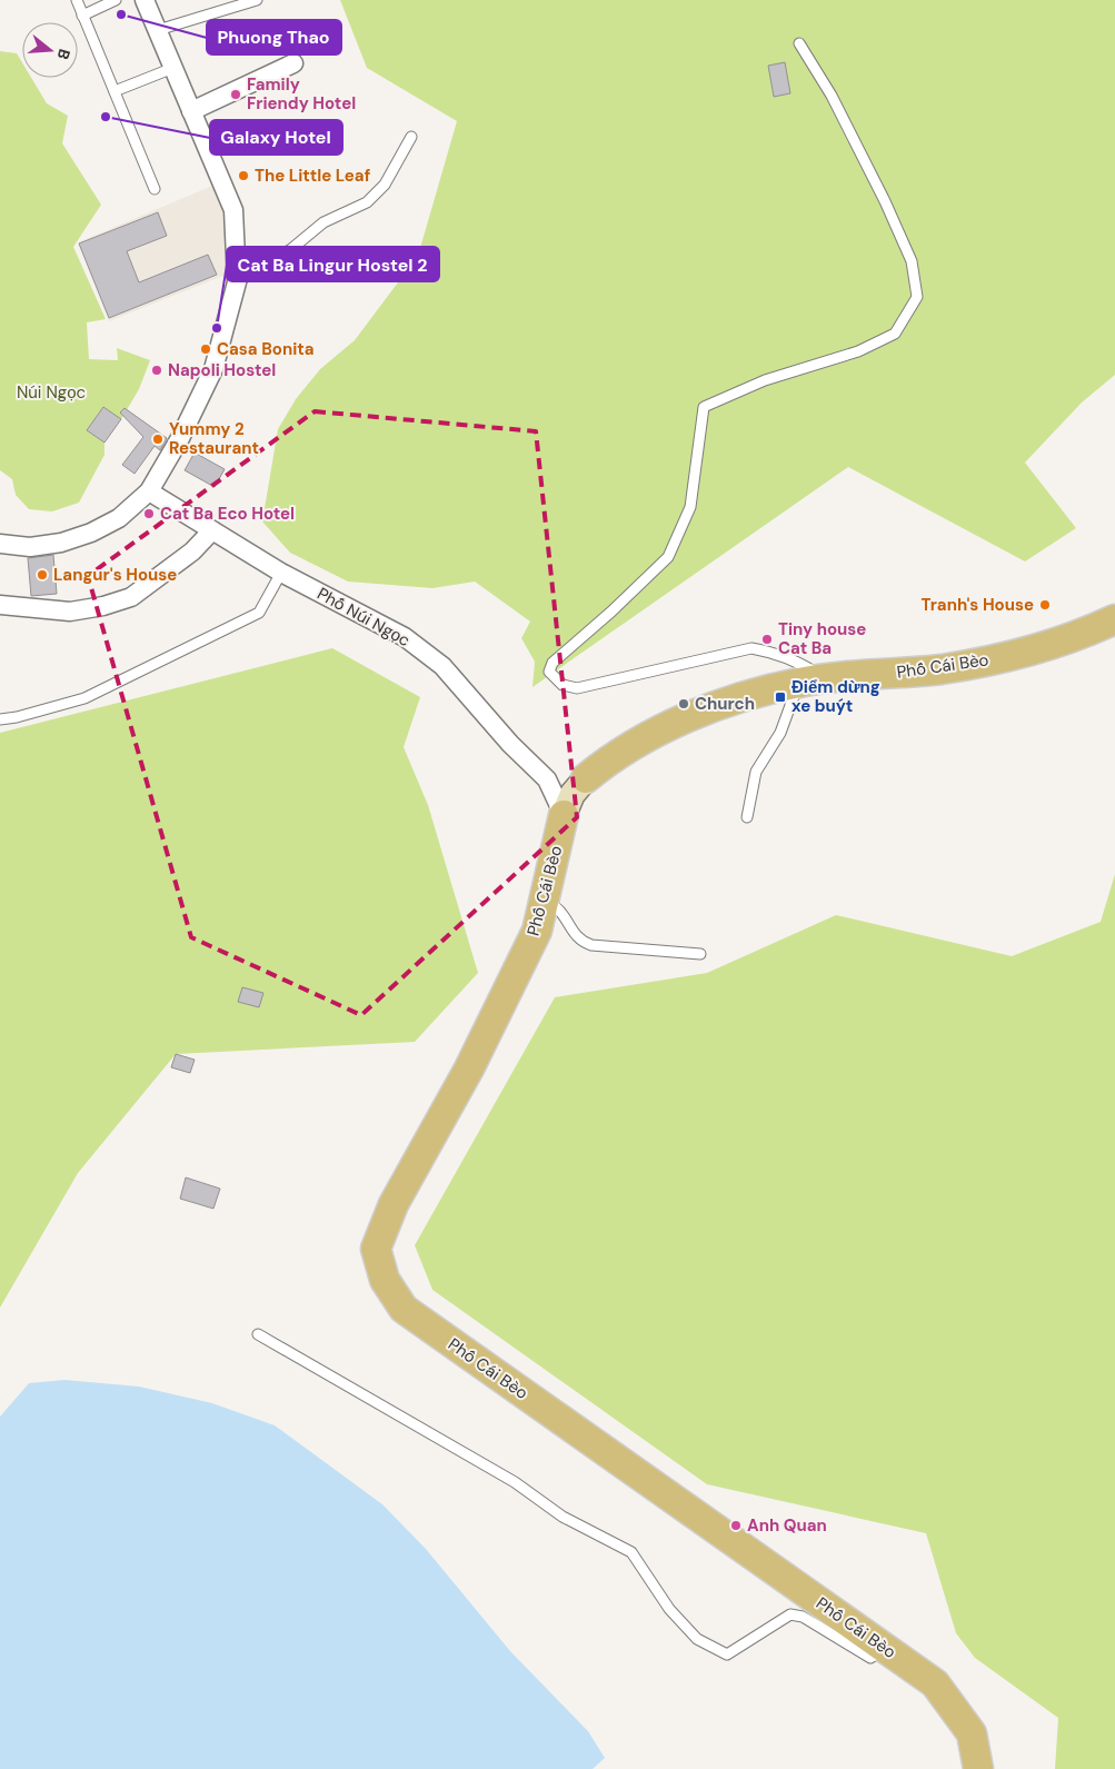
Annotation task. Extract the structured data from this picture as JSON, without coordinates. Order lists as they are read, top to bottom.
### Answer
{
  "streets": {
    "main road": ["Phố Cái Bèo"],
    "street": ["Phố Núi Ngọc"]
  },
  "parks": ["Núi Ngọc"],
  "places": {
    "other": [
      "Phuong Thao",
      "Family Friendy Hotel",
      "Galaxy Hotel",
      "The Little Leaf",
      "Cat Ba Lingur Hostel 2",
      "Casa Bonita",
      "Napoli Hostel",
      "Yummy 2 Restaurant",
      "Cat Ba Eco Hotel",
      "Langur's House",
      "Tranh's House",
      "Tiny house Cat Ba",
      "Church",
      "Anh Quan"
    ],
    "transit": ["Điểm dừng xe buýt"]
  },
  "north": "right"
}
